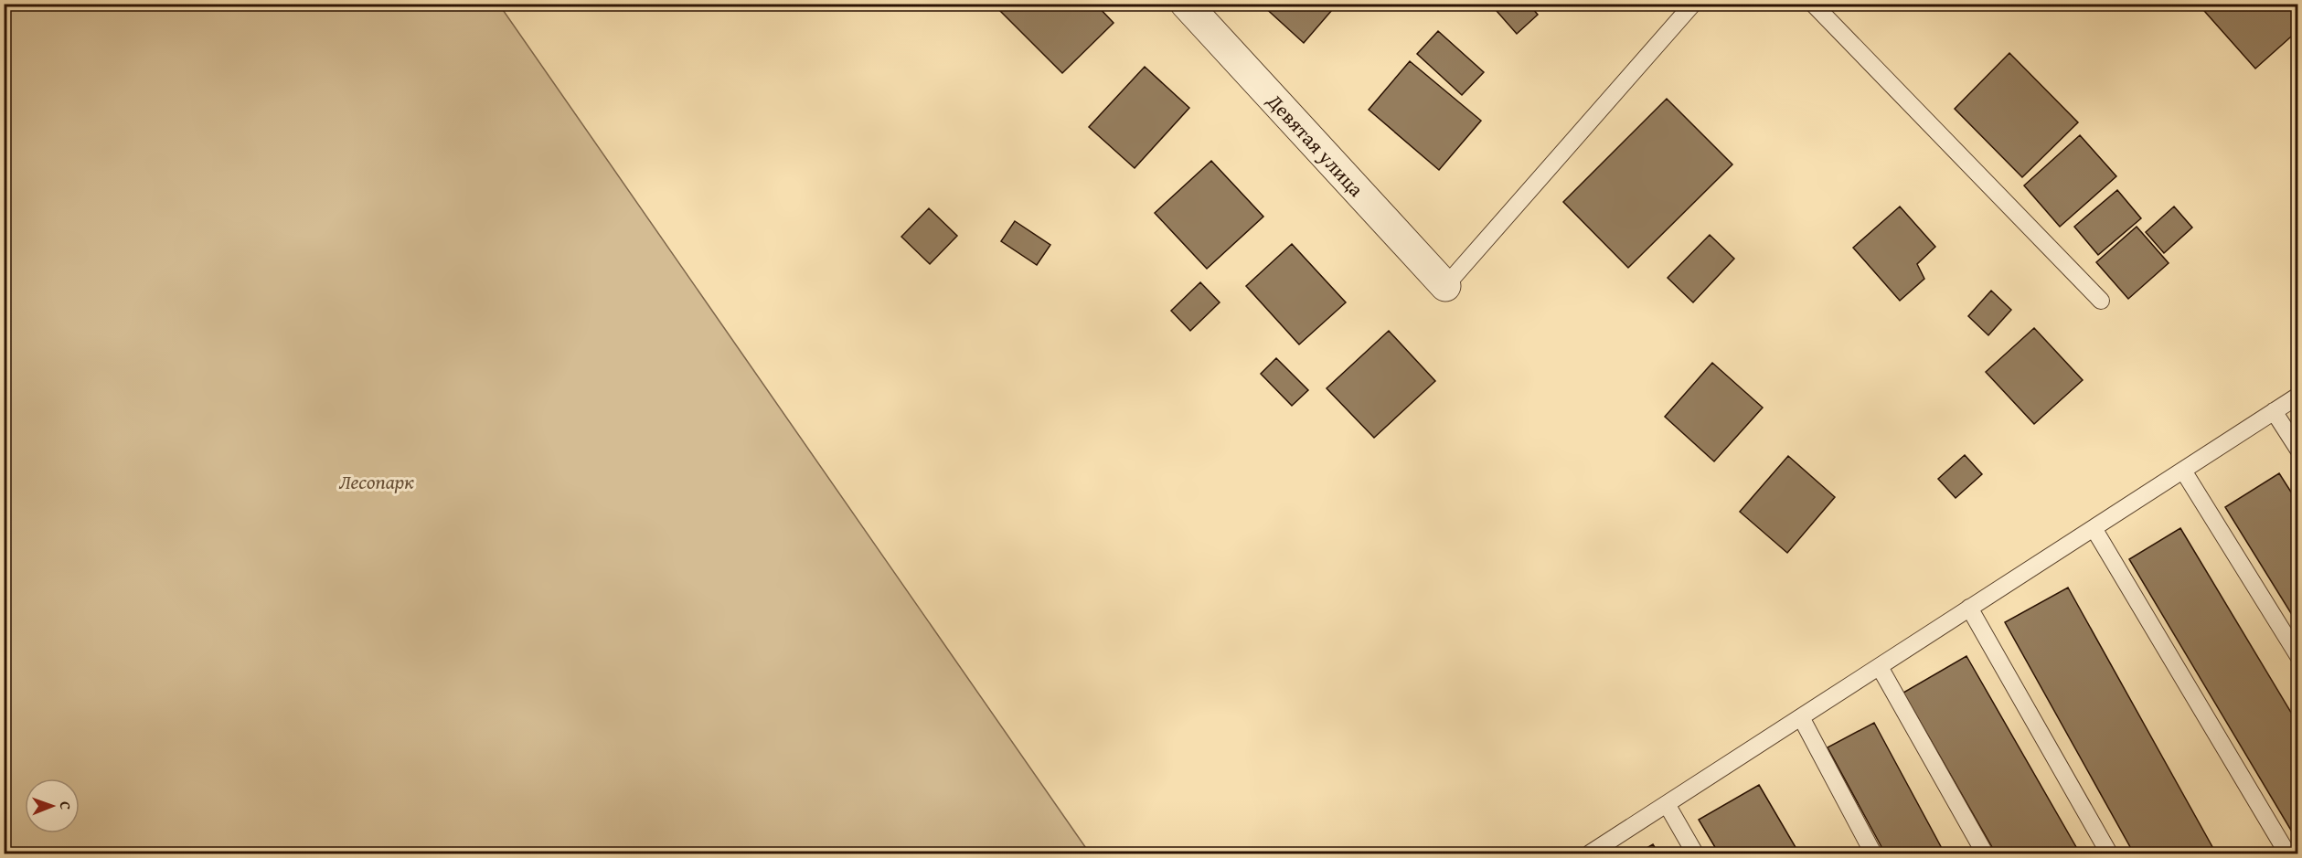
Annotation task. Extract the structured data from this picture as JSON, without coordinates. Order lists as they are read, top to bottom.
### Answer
{
  "streets": {
    "street": ["Девятая улица"]
  },
  "parks": ["Лесопарк"],
  "north": "right"
}
